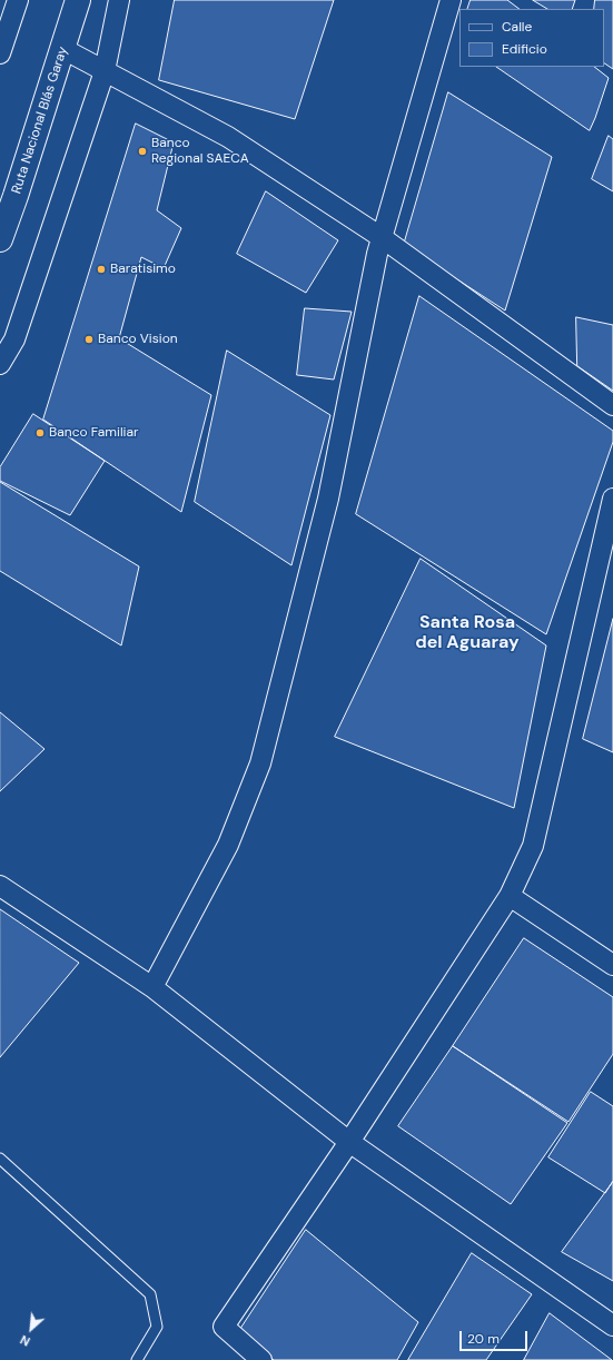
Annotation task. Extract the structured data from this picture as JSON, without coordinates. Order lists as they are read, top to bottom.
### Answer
{
  "streets": {
    "highway": ["Ruta Nacional Blás Garay"]
  },
  "districts": ["Santa Rosa del Aguaray"],
  "places": [
    "Banco Regional SAECA",
    "Baratisimo",
    "Banco Vision",
    "Banco Familiar"
  ],
  "legend": ["Calle", "Edificio"],
  "scale_bar": "20 m",
  "north": "bottom left"
}
